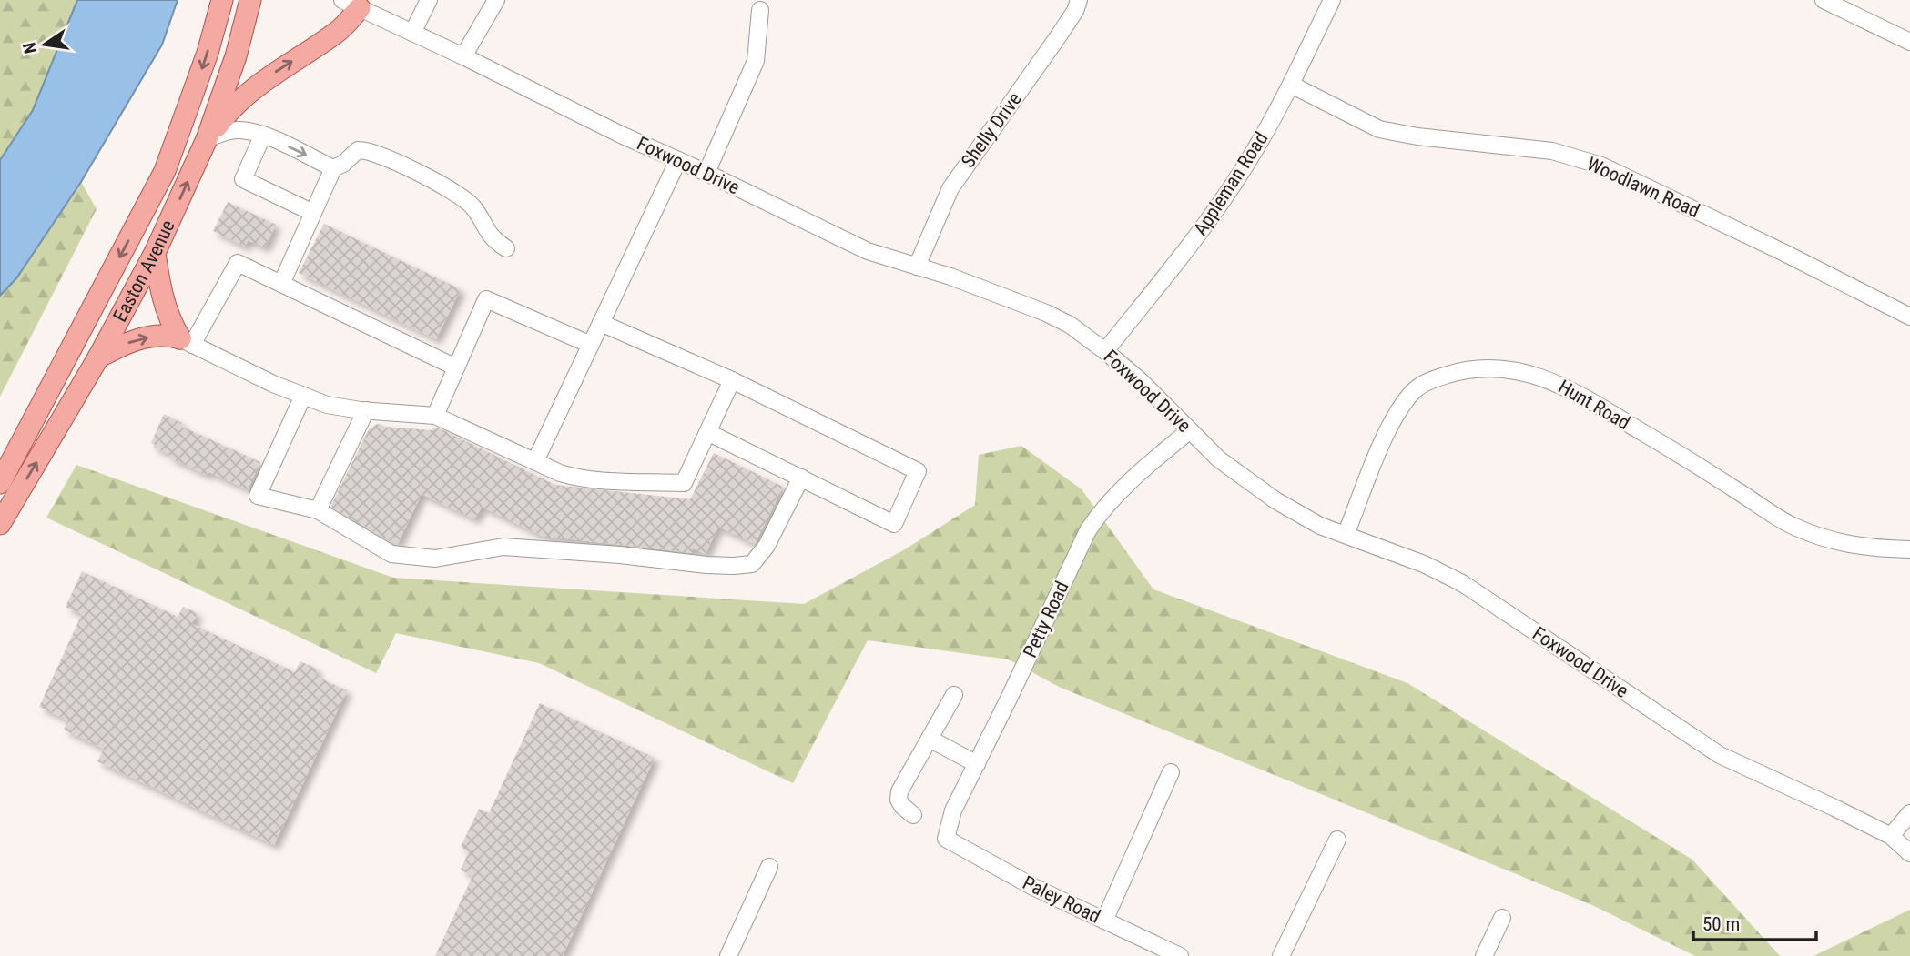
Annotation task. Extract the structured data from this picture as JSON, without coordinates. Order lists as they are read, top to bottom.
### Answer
{
  "streets": {
    "main road": ["Easton Avenue"],
    "street": [
      "Shelly Drive",
      "Foxwood Drive",
      "Appleman Road",
      "Woodlawn Road",
      "Hunt Road",
      "Petty Road",
      "Paley Road"
    ]
  },
  "crossings": [
    ["Shelly Drive", "Foxwood Drive"],
    ["Foxwood Drive", "Appleman Road"],
    ["Foxwood Drive", "Hunt Road"],
    ["Foxwood Drive", "Petty Road"],
    ["Appleman Road", "Woodlawn Road"],
    ["Petty Road", "Paley Road"]
  ],
  "scale_bar": "50 m",
  "north": "left"
}
